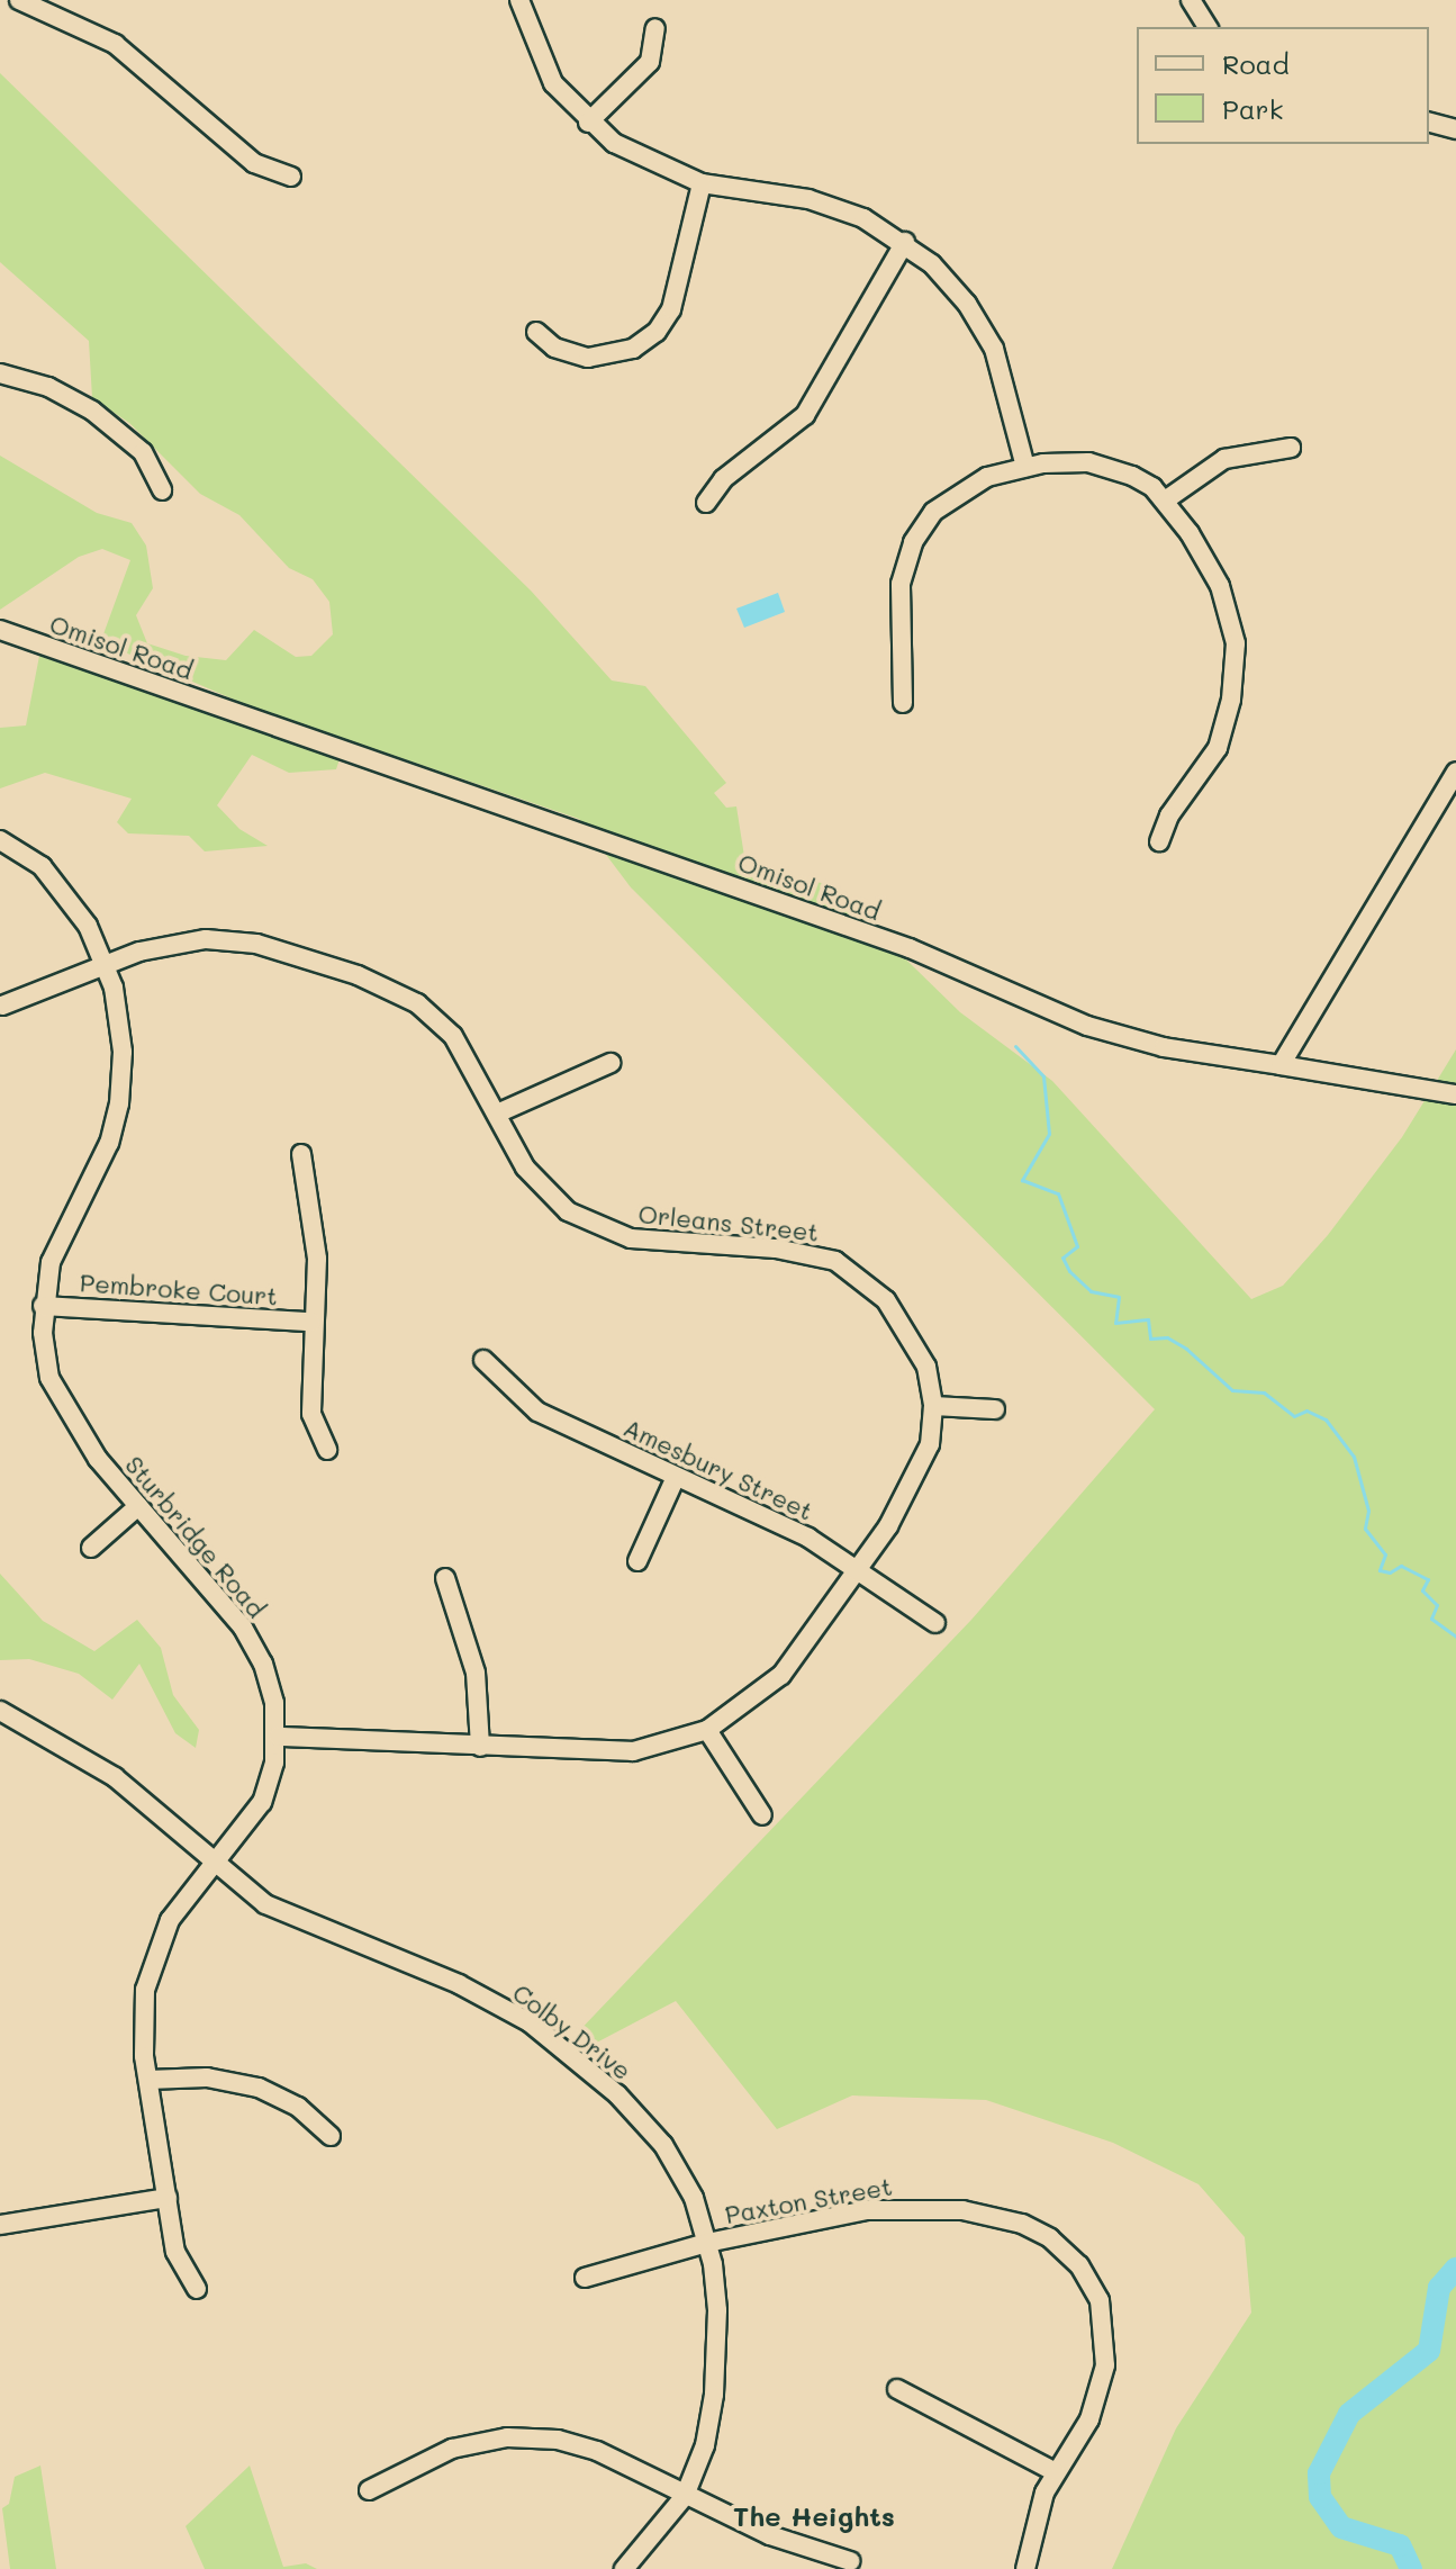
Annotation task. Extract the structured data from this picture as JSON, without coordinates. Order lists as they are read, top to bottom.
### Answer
{
  "streets": {
    "street": [
      "Omisol Road",
      "Orleans Street",
      "Pembroke Court",
      "Amesbury Street",
      "Sturbridge Road",
      "Colby Drive",
      "Paxton Street"
    ]
  },
  "crossings": [
    ["Orleans Street", "Amesbury Street"],
    ["Orleans Street", "Sturbridge Road"],
    ["Pembroke Court", "Sturbridge Road"],
    ["Sturbridge Road", "Colby Drive"],
    ["Colby Drive", "Paxton Street"]
  ],
  "districts": ["The Heights"],
  "legend": ["Road", "Park"]
}
